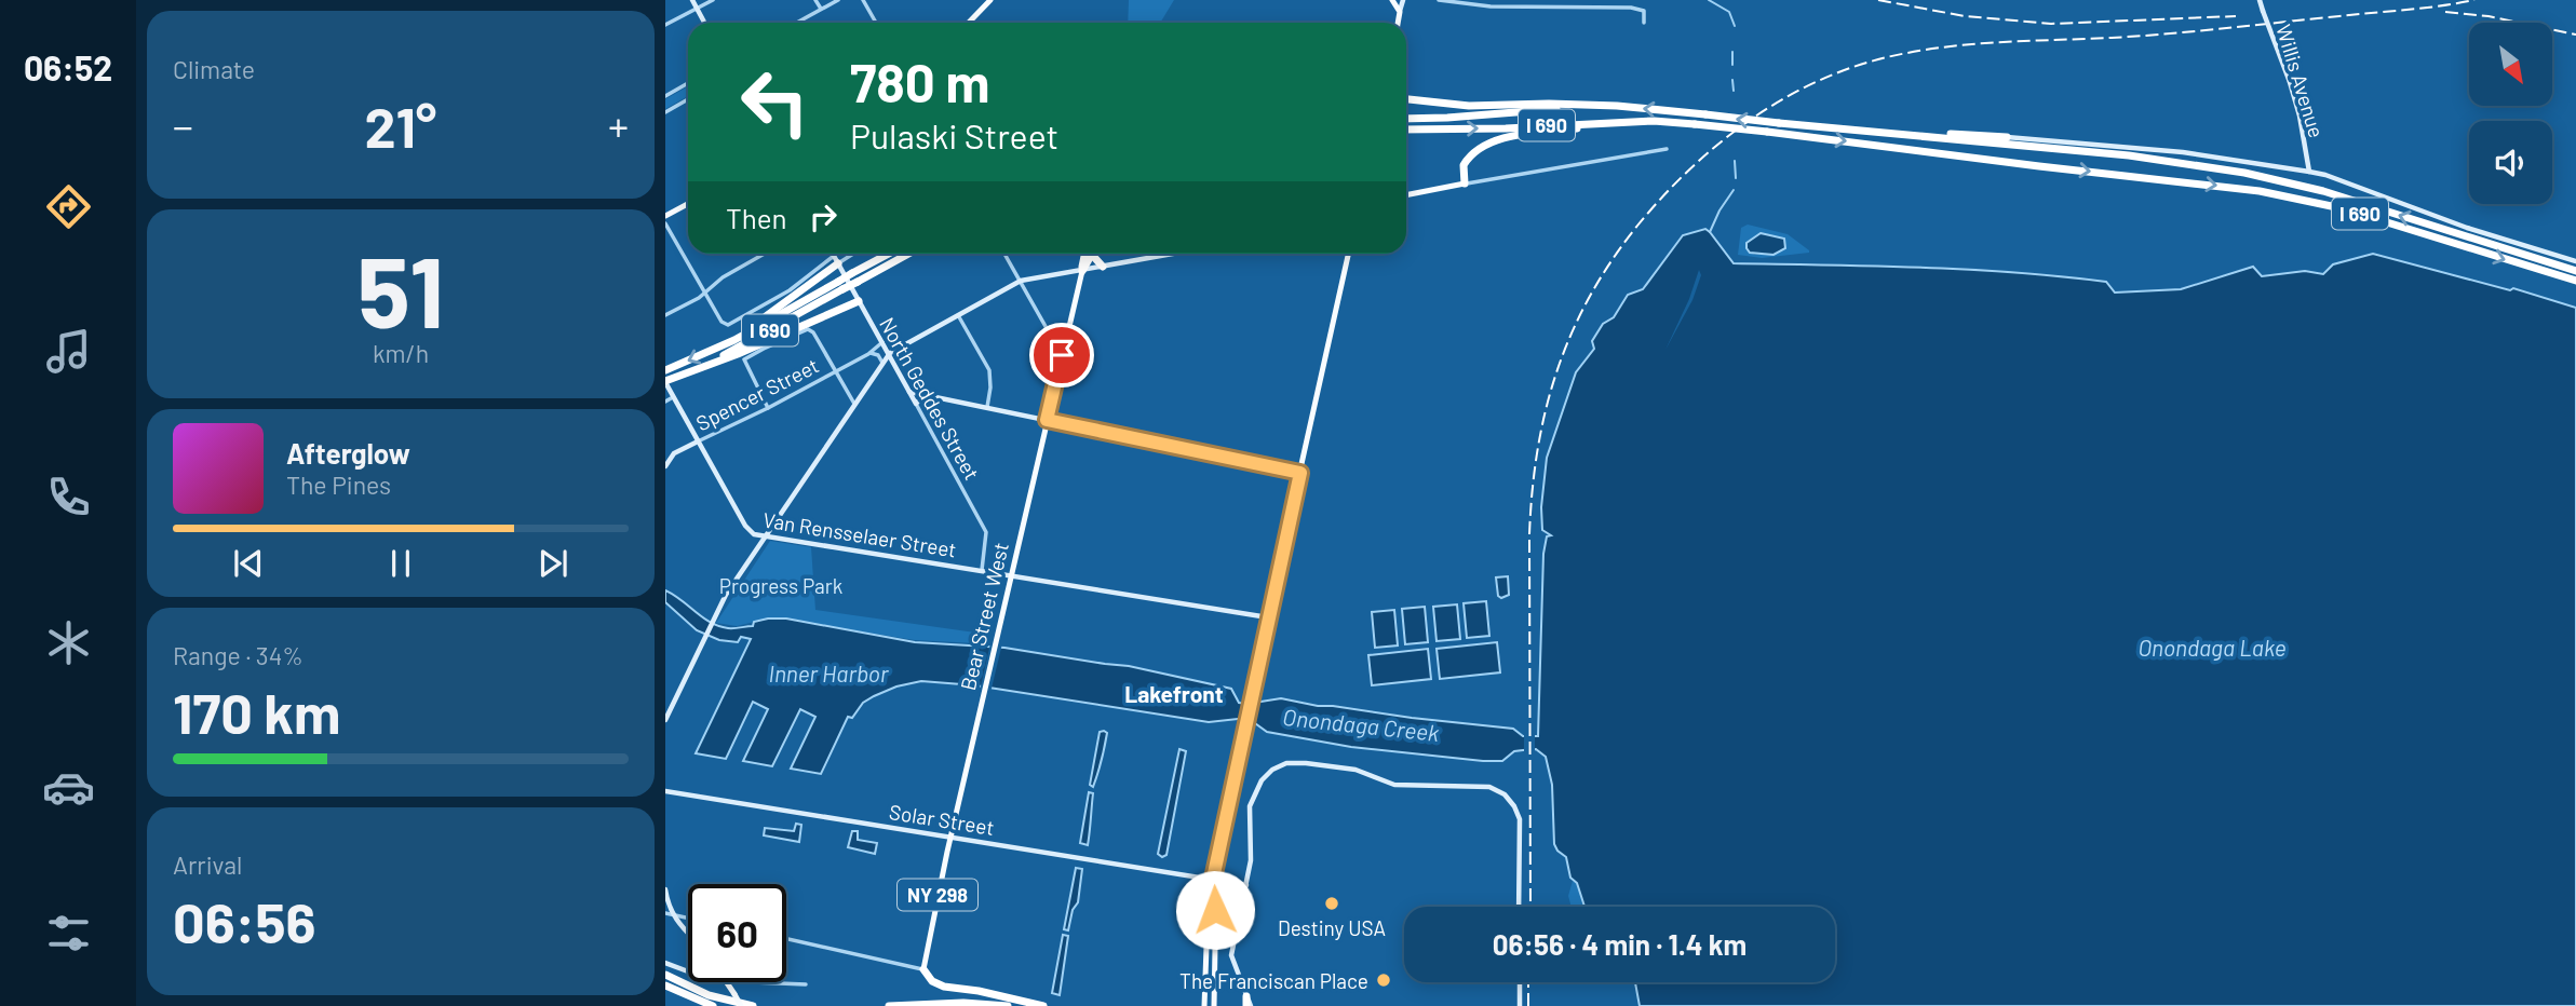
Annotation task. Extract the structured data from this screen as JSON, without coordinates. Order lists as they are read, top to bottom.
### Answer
{
  "streets": {
    "highway": ["I 690"],
    "main road": ["Bear Street West", "NY 298"],
    "street": [
      "Willis Avenue",
      "Spencer Street",
      "North Geddes Street",
      "Van Rensselaer Street",
      "Solar Street"
    ]
  },
  "crossings": [
    ["I 690", "Van Rensselaer Street"],
    ["Spencer Street", "North Geddes Street"],
    ["Spencer Street", "Van Rensselaer Street"],
    ["North Geddes Street", "Van Rensselaer Street"],
    ["Van Rensselaer Street", "Bear Street West"],
    ["Bear Street West", "Solar Street"]
  ],
  "districts": ["Lakefront"],
  "water": ["Onondaga Lake", "Inner Harbor", "Onondaga Creek"],
  "parks": ["Progress Park"],
  "places": ["Destiny USA", "The Franciscan Place"],
  "north": "bottom right",
  "page": {
    "tabs": "06:52",
    "tile": [
      "Climate",
      ["51", "km/h"],
      ["Range · 34%", "170 km"],
      ["Arrival", "06:56"]
    ],
    "turn": ["780 m", "Pulaski Street"],
    "heat": ["−", "21°", "+"],
    "then": "Then",
    "song": ["Afterglow", "The Pines"],
    "limit": "60",
    "trip": "06:56 · 4 min · 1.4 km"
  }
}
